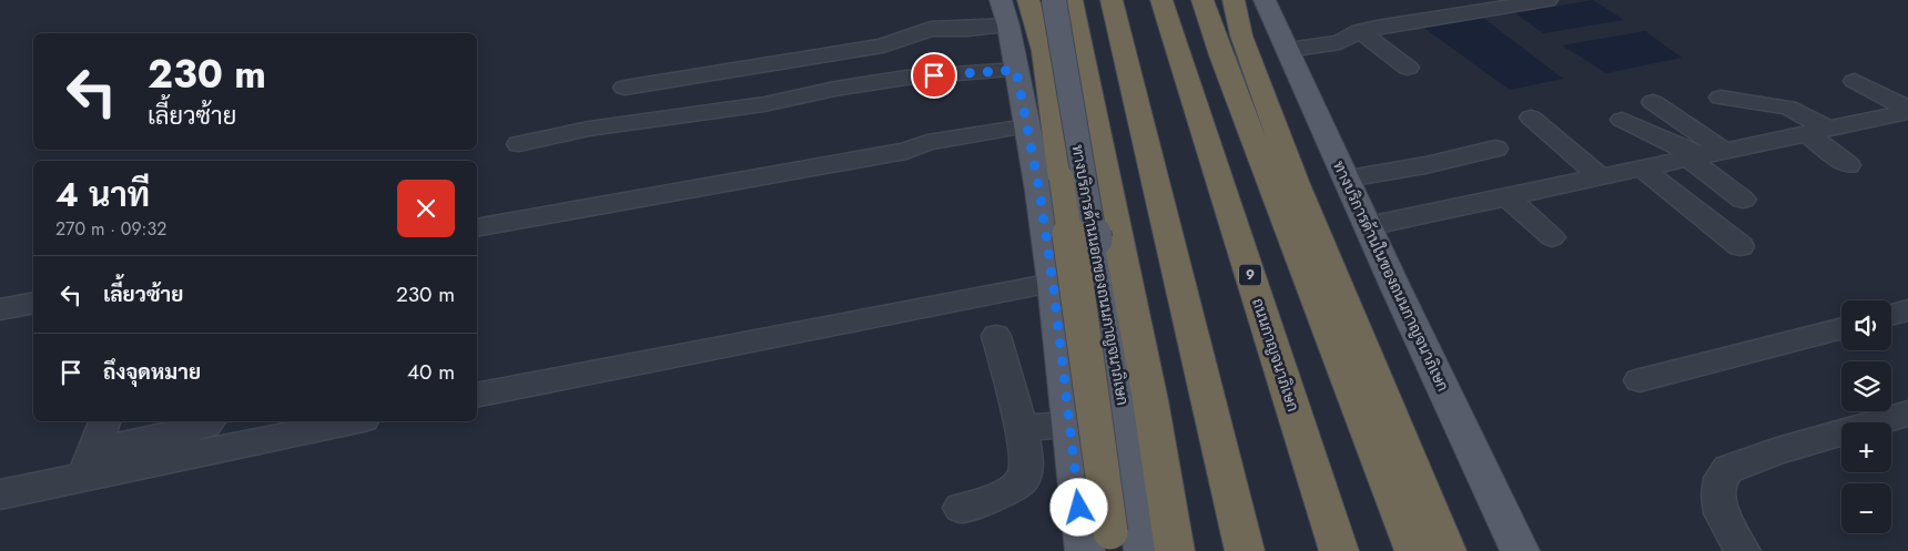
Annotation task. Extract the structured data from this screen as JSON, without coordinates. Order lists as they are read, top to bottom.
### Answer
{
  "streets": {
    "highway": ["9", "ถนนกาญจนาภิเษก"],
    "main road": ["ทางบริการด้านนอกของถนนกาญจนาภิเษก", "ทางบริการด้านในของถนนกาญจนาภิเษก"]
  },
  "page": {
    "turn": ["230 m", "เลี้ยวซ้าย"],
    "heading": ["4 นาที", "270 m · 09:32"],
    "list": [
      {
        "name": "เลี้ยวซ้าย",
        "value": "230 m"
      },
      {
        "name": "ถึงจุดหมาย",
        "value": "40 m"
      }
    ],
    "map_buttons": ["+", "−"]
  }
}
